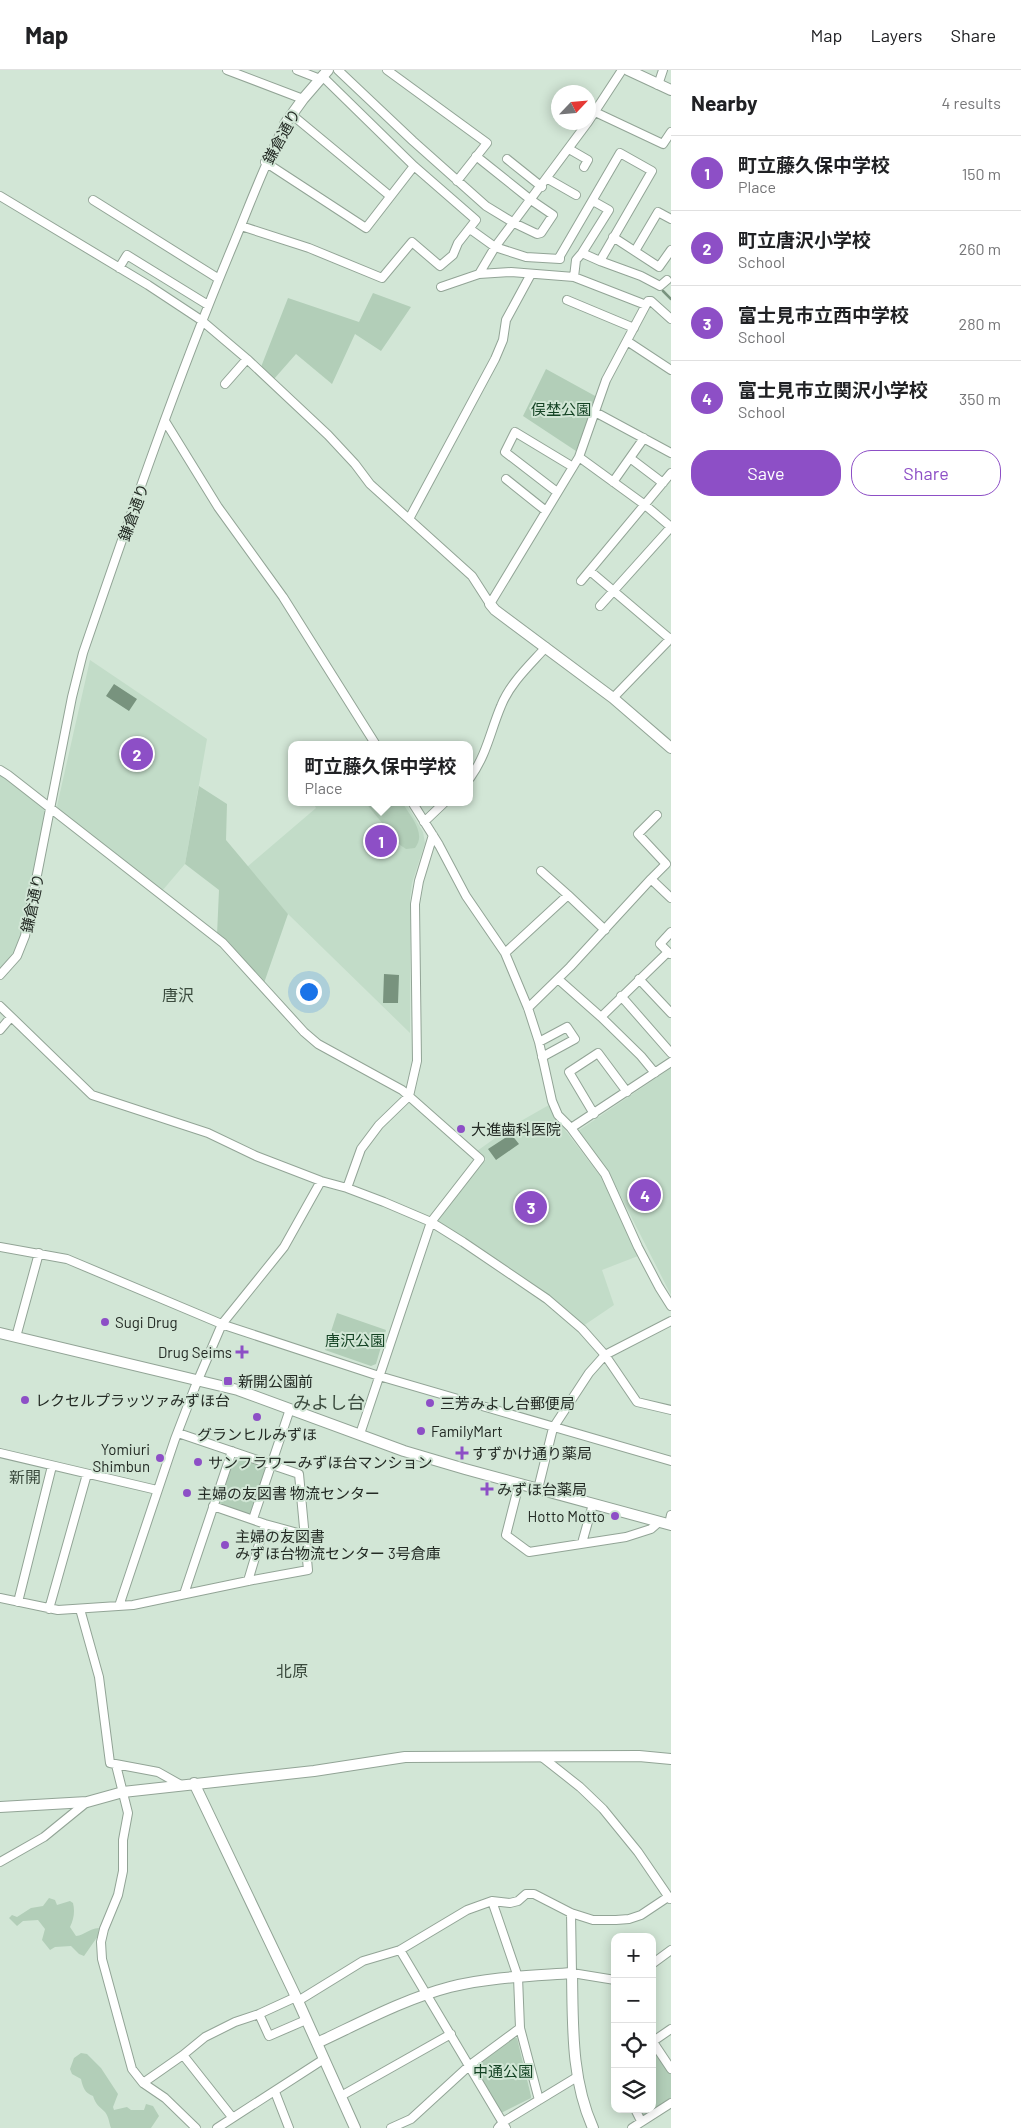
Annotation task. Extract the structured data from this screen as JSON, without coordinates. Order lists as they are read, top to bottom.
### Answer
{
  "streets": {
    "street": ["鎌倉通り"]
  },
  "districts": [
    "唐沢",
    "みよし台",
    "新開",
    "北原"
  ],
  "parks": ["俣埜公園", "唐沢公園", "中通公園"],
  "places": {
    "other": [
      "大進歯科医院",
      "Sugi Drug",
      "レクセルプラッツァみずほ台",
      "三芳みよし台郵便局",
      "グランヒルみずほ",
      "FamilyMart",
      "Yomiuri Shimbun",
      "サンフラワーみずほ台マンション",
      "主婦の友図書 物流センター",
      "Hotto Motto",
      "主婦の友図書 みずほ台物流センター 3号倉庫"
    ],
    "health": ["Drug Seims", "すずかけ通り薬局", "みずほ台薬局"],
    "transit": ["新開公園前"]
  },
  "north": "top right",
  "page": {
    "header": "Map",
    "nav": ["Map", "Layers", "Share"],
    "heading": ["Nearby", "4 results"],
    "list": [
      {
        "mark": "1",
        "name": "町立藤久保中学校",
        "note": "Place",
        "value": "150 m"
      },
      {
        "mark": "2",
        "name": "町立唐沢小学校",
        "note": "School",
        "value": "260 m"
      },
      {
        "mark": "3",
        "name": "富士見市立西中学校",
        "note": "School",
        "value": "280 m"
      },
      {
        "mark": "4",
        "name": "富士見市立関沢小学校",
        "note": "School",
        "value": "350 m"
      }
    ],
    "buttons": ["Save", "Share"],
    "pins": [
      "2",
      "1",
      "4",
      "3"
    ],
    "popup": ["町立藤久保中学校", "Place"],
    "map_buttons": ["+", "−"]
  }
}
